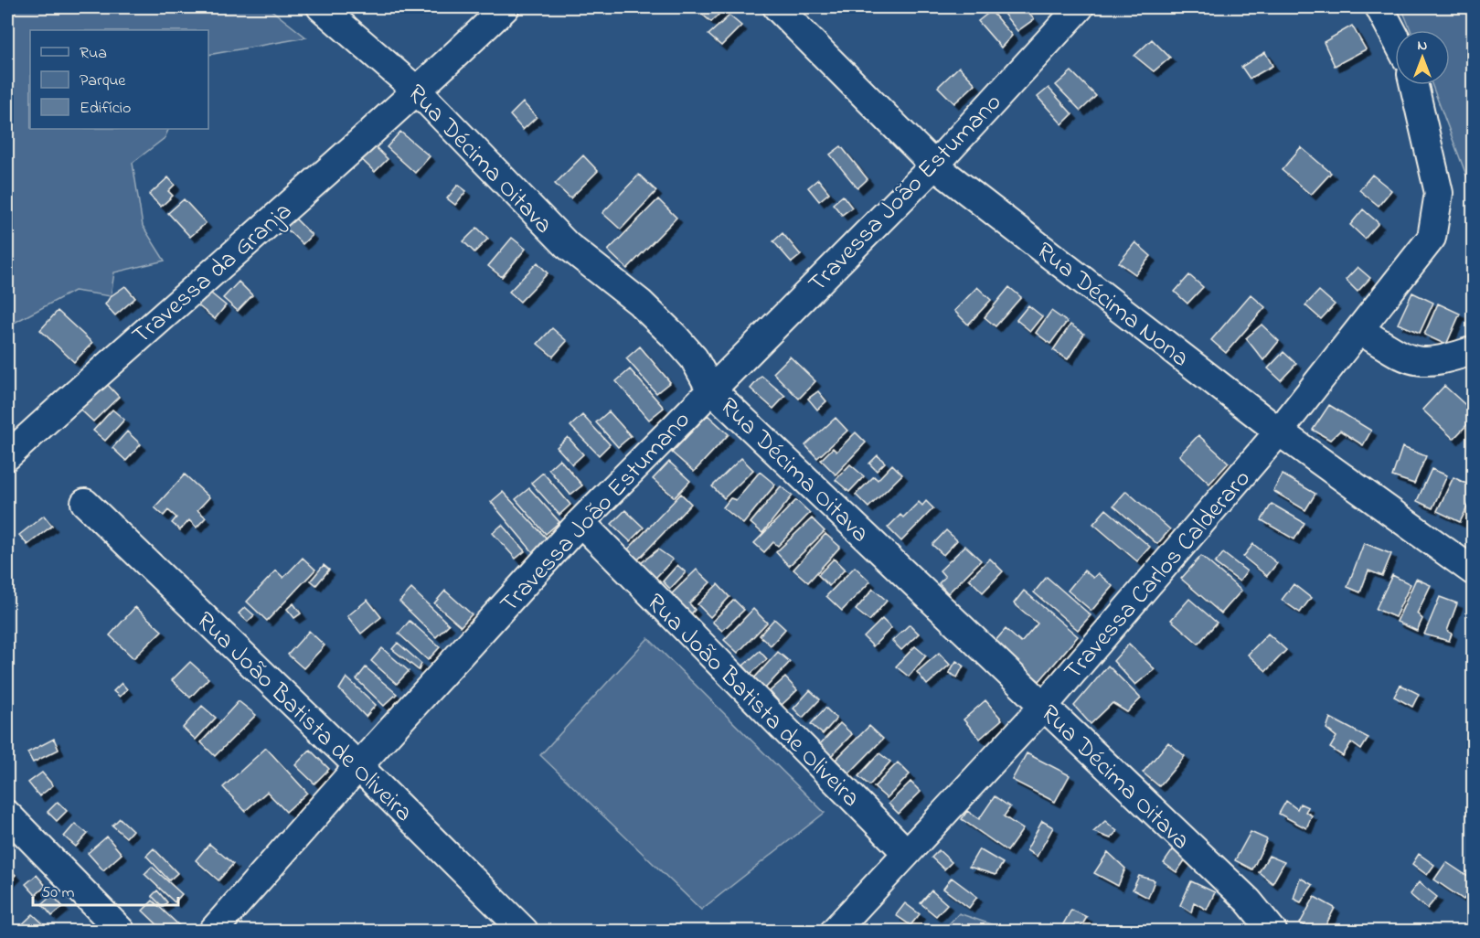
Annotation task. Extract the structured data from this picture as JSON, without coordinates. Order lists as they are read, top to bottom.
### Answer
{
  "streets": {
    "street": [
      "Rua Décima Oitava",
      "Travessa João Estumano",
      "Travessa da Granja",
      "Rua Décima Nona",
      "Travessa Carlos Calderaro",
      "Rua João Batista de Oliveira"
    ]
  },
  "crossings": [
    ["Rua Décima Oitava", "Travessa João Estumano"],
    ["Rua Décima Oitava", "Travessa da Granja"],
    ["Rua Décima Oitava", "Travessa Carlos Calderaro"],
    ["Travessa João Estumano", "Rua Décima Nona"],
    ["Travessa João Estumano", "Rua João Batista de Oliveira"],
    ["Rua Décima Nona", "Travessa Carlos Calderaro"],
    ["Travessa Carlos Calderaro", "Rua João Batista de Oliveira"]
  ],
  "legend": ["Rua", "Parque", "Edifício"],
  "scale_bar": "50 m",
  "north": "top"
}
